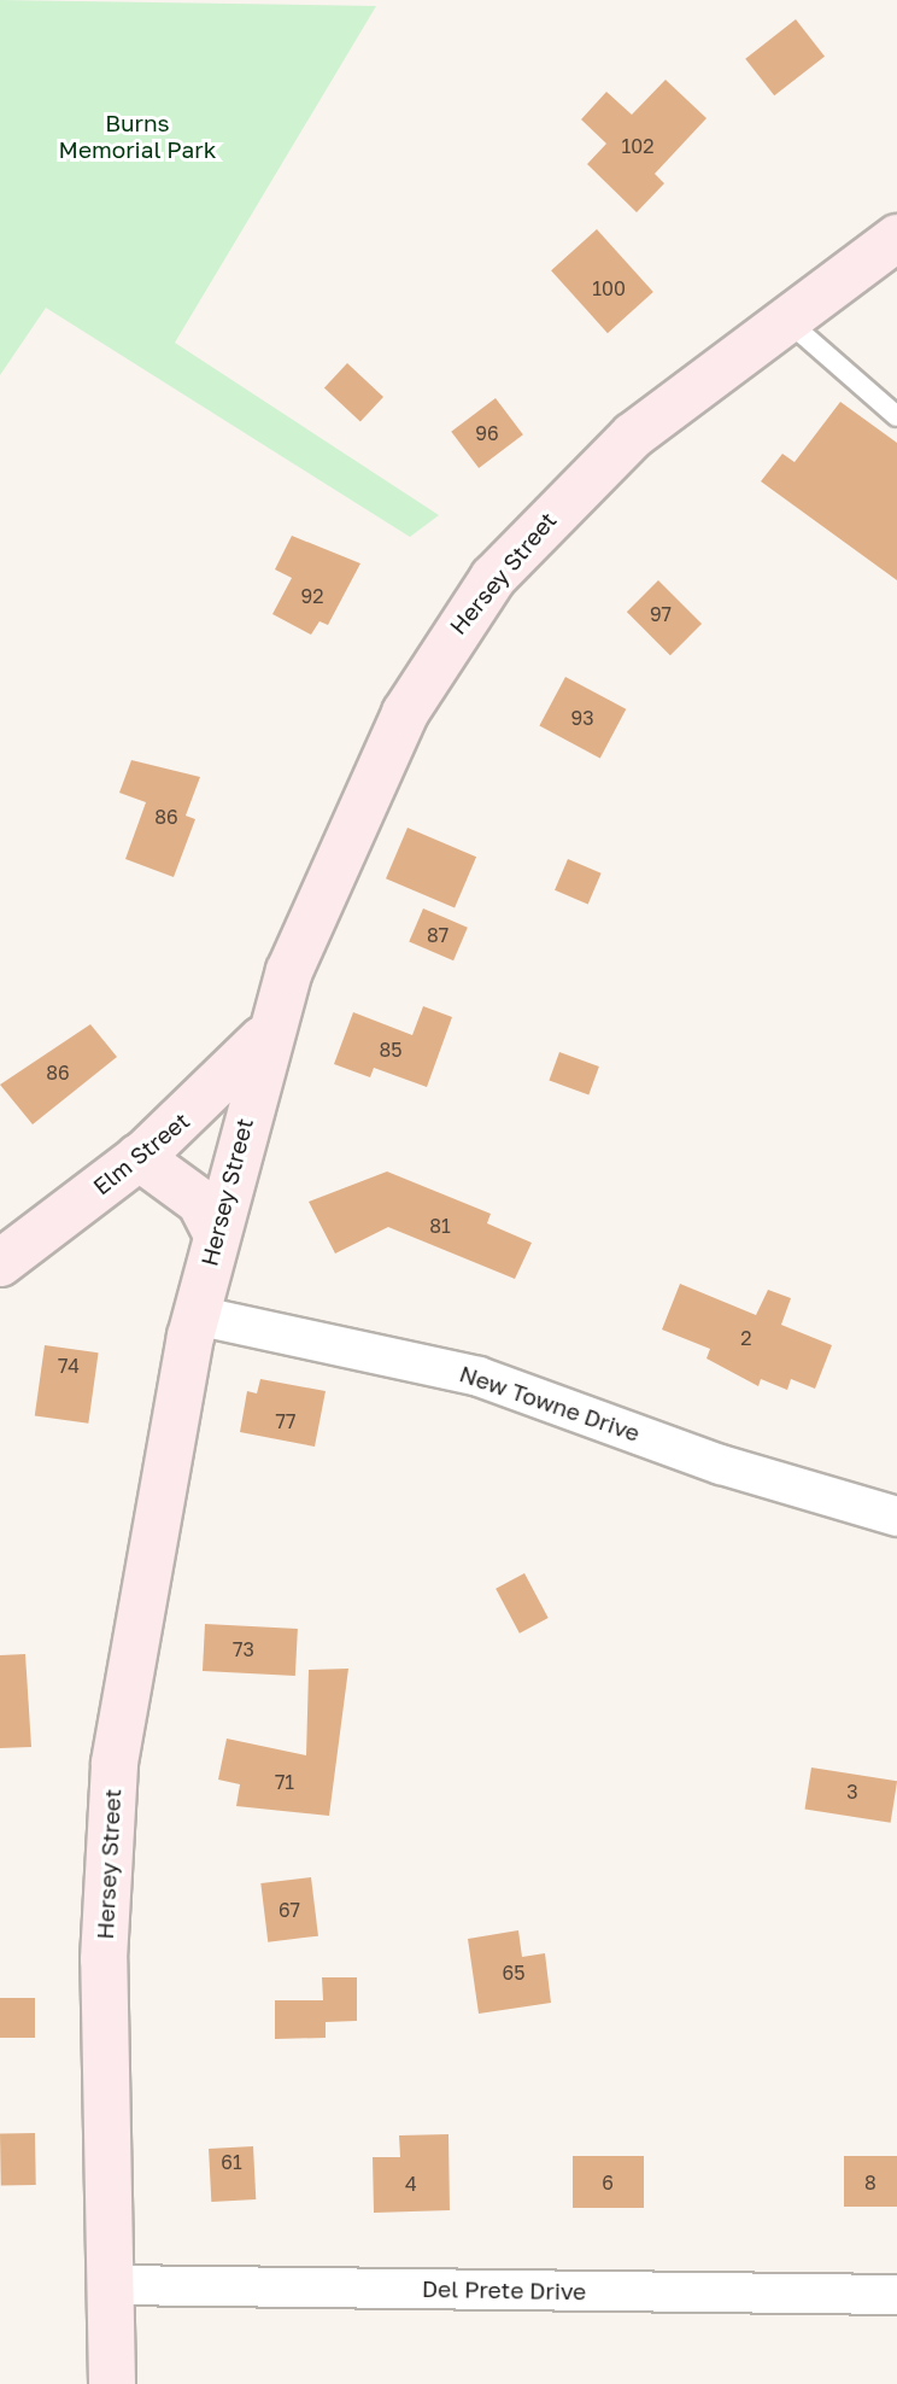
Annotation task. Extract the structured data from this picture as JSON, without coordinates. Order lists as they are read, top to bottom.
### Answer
{
  "streets": {
    "street": [
      "Hersey Street",
      "Elm Street",
      "New Towne Drive",
      "Del Prete Drive"
    ]
  },
  "crossings": [
    ["Hersey Street", "Elm Street"],
    ["Hersey Street", "New Towne Drive"],
    ["Hersey Street", "Del Prete Drive"]
  ],
  "parks": ["Burns Memorial Park"],
  "house_numbers": [
    "102",
    "100",
    "96",
    "92",
    "97",
    "93",
    "86",
    "87",
    "85",
    "86",
    "81",
    "2",
    "74",
    "77",
    "73",
    "71",
    "3",
    "67",
    "65",
    "61",
    "6",
    "8",
    "4"
  ]
}
